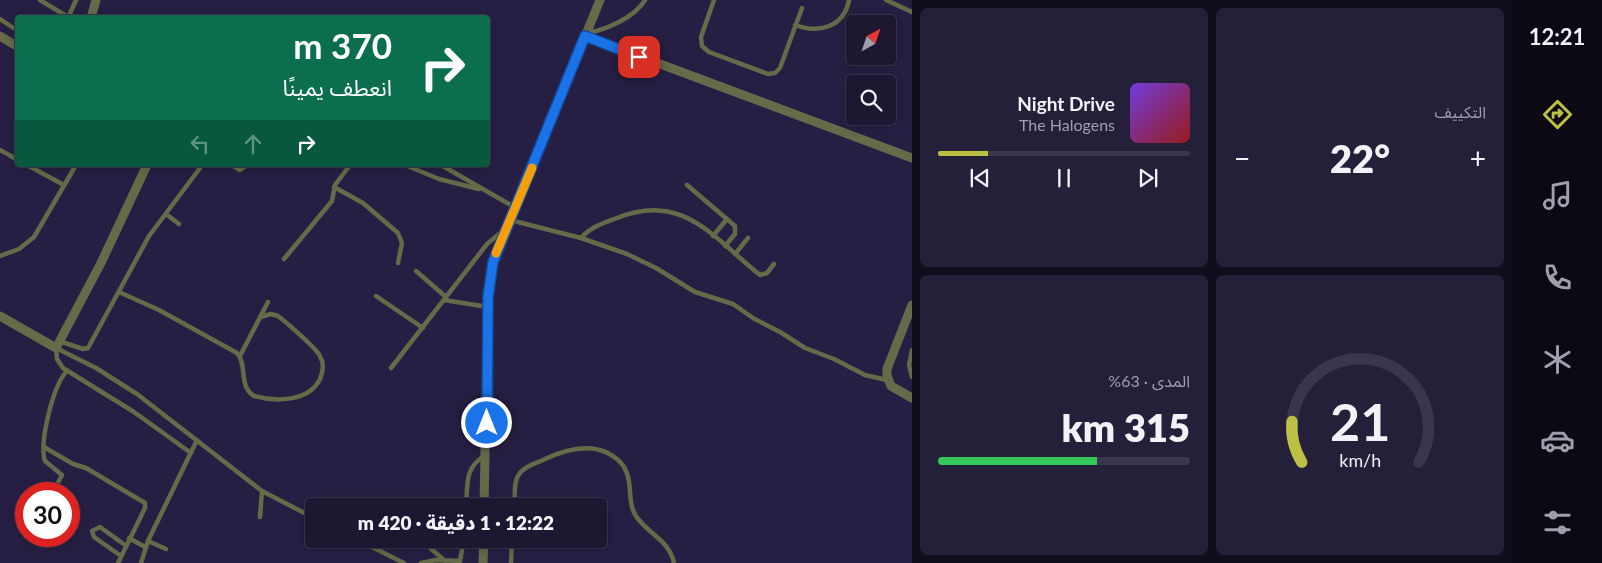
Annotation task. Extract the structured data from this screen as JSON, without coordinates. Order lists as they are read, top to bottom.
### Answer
{
  "north": "top right",
  "page": {
    "tabs": "12:21",
    "tile": [
      "التكييف",
      ["المدى · 63%", "315 km"]
    ],
    "turn": ["370 m", "انعطف يمينًا"],
    "song": ["Night Drive", "The Halogens"],
    "heat": ["−", "22°", "+"],
    "limit": "30",
    "trip": "12:22 · 1 دقيقة · 420 m",
    "gauge": ["21", "km/h"]
  }
}
